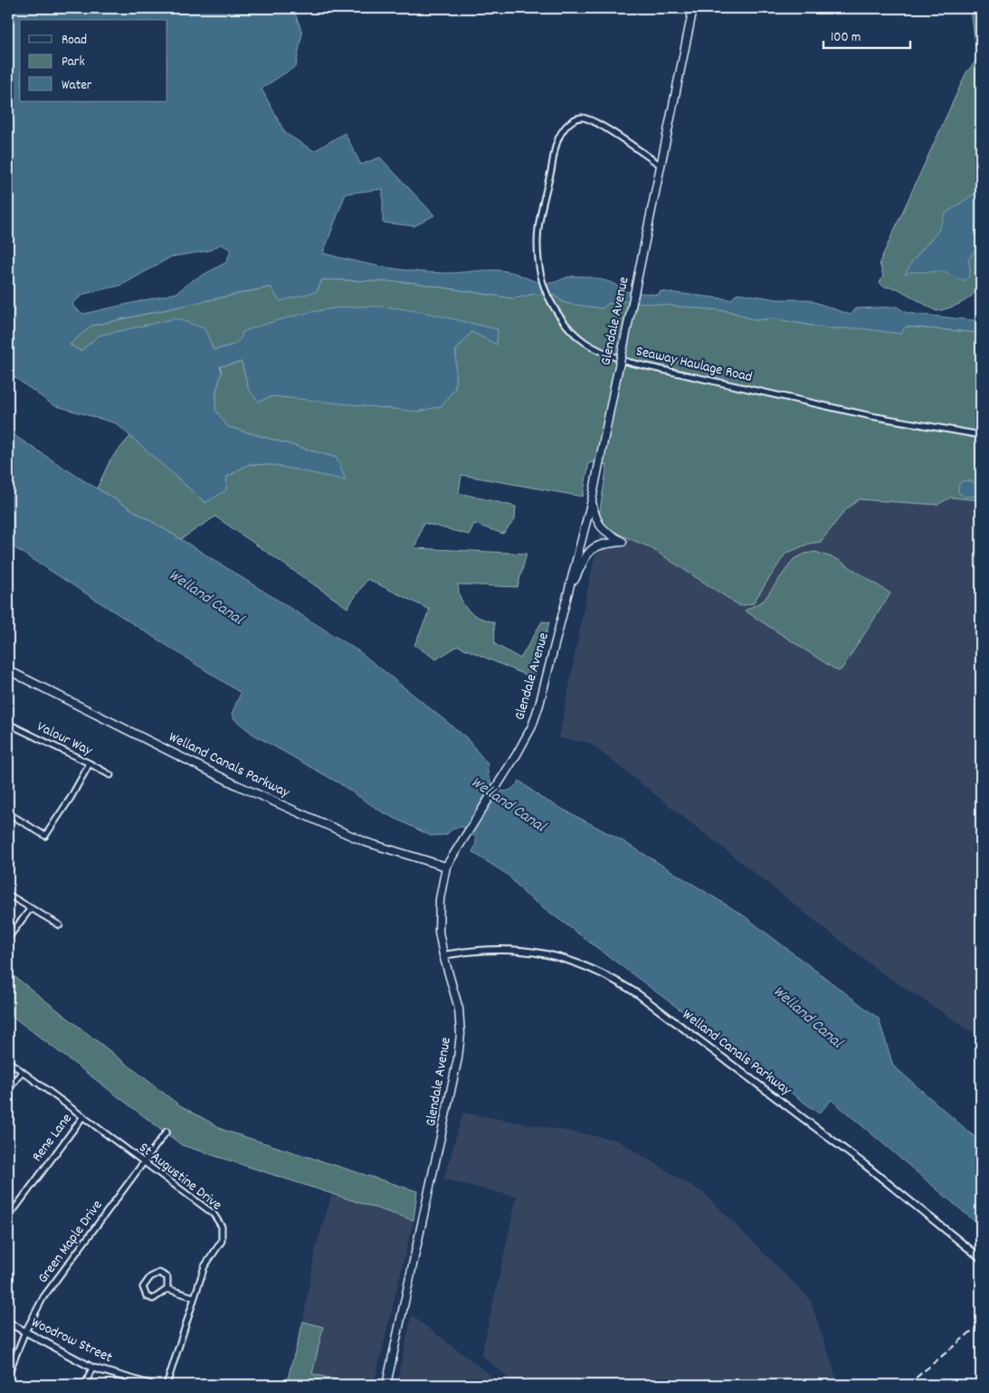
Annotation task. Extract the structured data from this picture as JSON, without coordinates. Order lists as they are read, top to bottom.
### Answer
{
  "streets": {
    "main road": ["Glendale Avenue", "Welland Canals Parkway"],
    "street": [
      "Seaway Haulage Road",
      "Valour Way",
      "Rene Lane",
      "St Augustine Drive",
      "Green Maple Drive",
      "Woodrow Street"
    ]
  },
  "crossings": [
    ["Glendale Avenue", "Seaway Haulage Road"],
    ["Glendale Avenue", "Welland Canals Parkway"],
    ["Rene Lane", "St Augustine Drive"],
    ["St Augustine Drive", "Green Maple Drive"],
    ["Green Maple Drive", "Woodrow Street"]
  ],
  "water": ["Welland Canal"],
  "legend": ["Road", "Park", "Water"],
  "scale_bar": "100 m"
}
